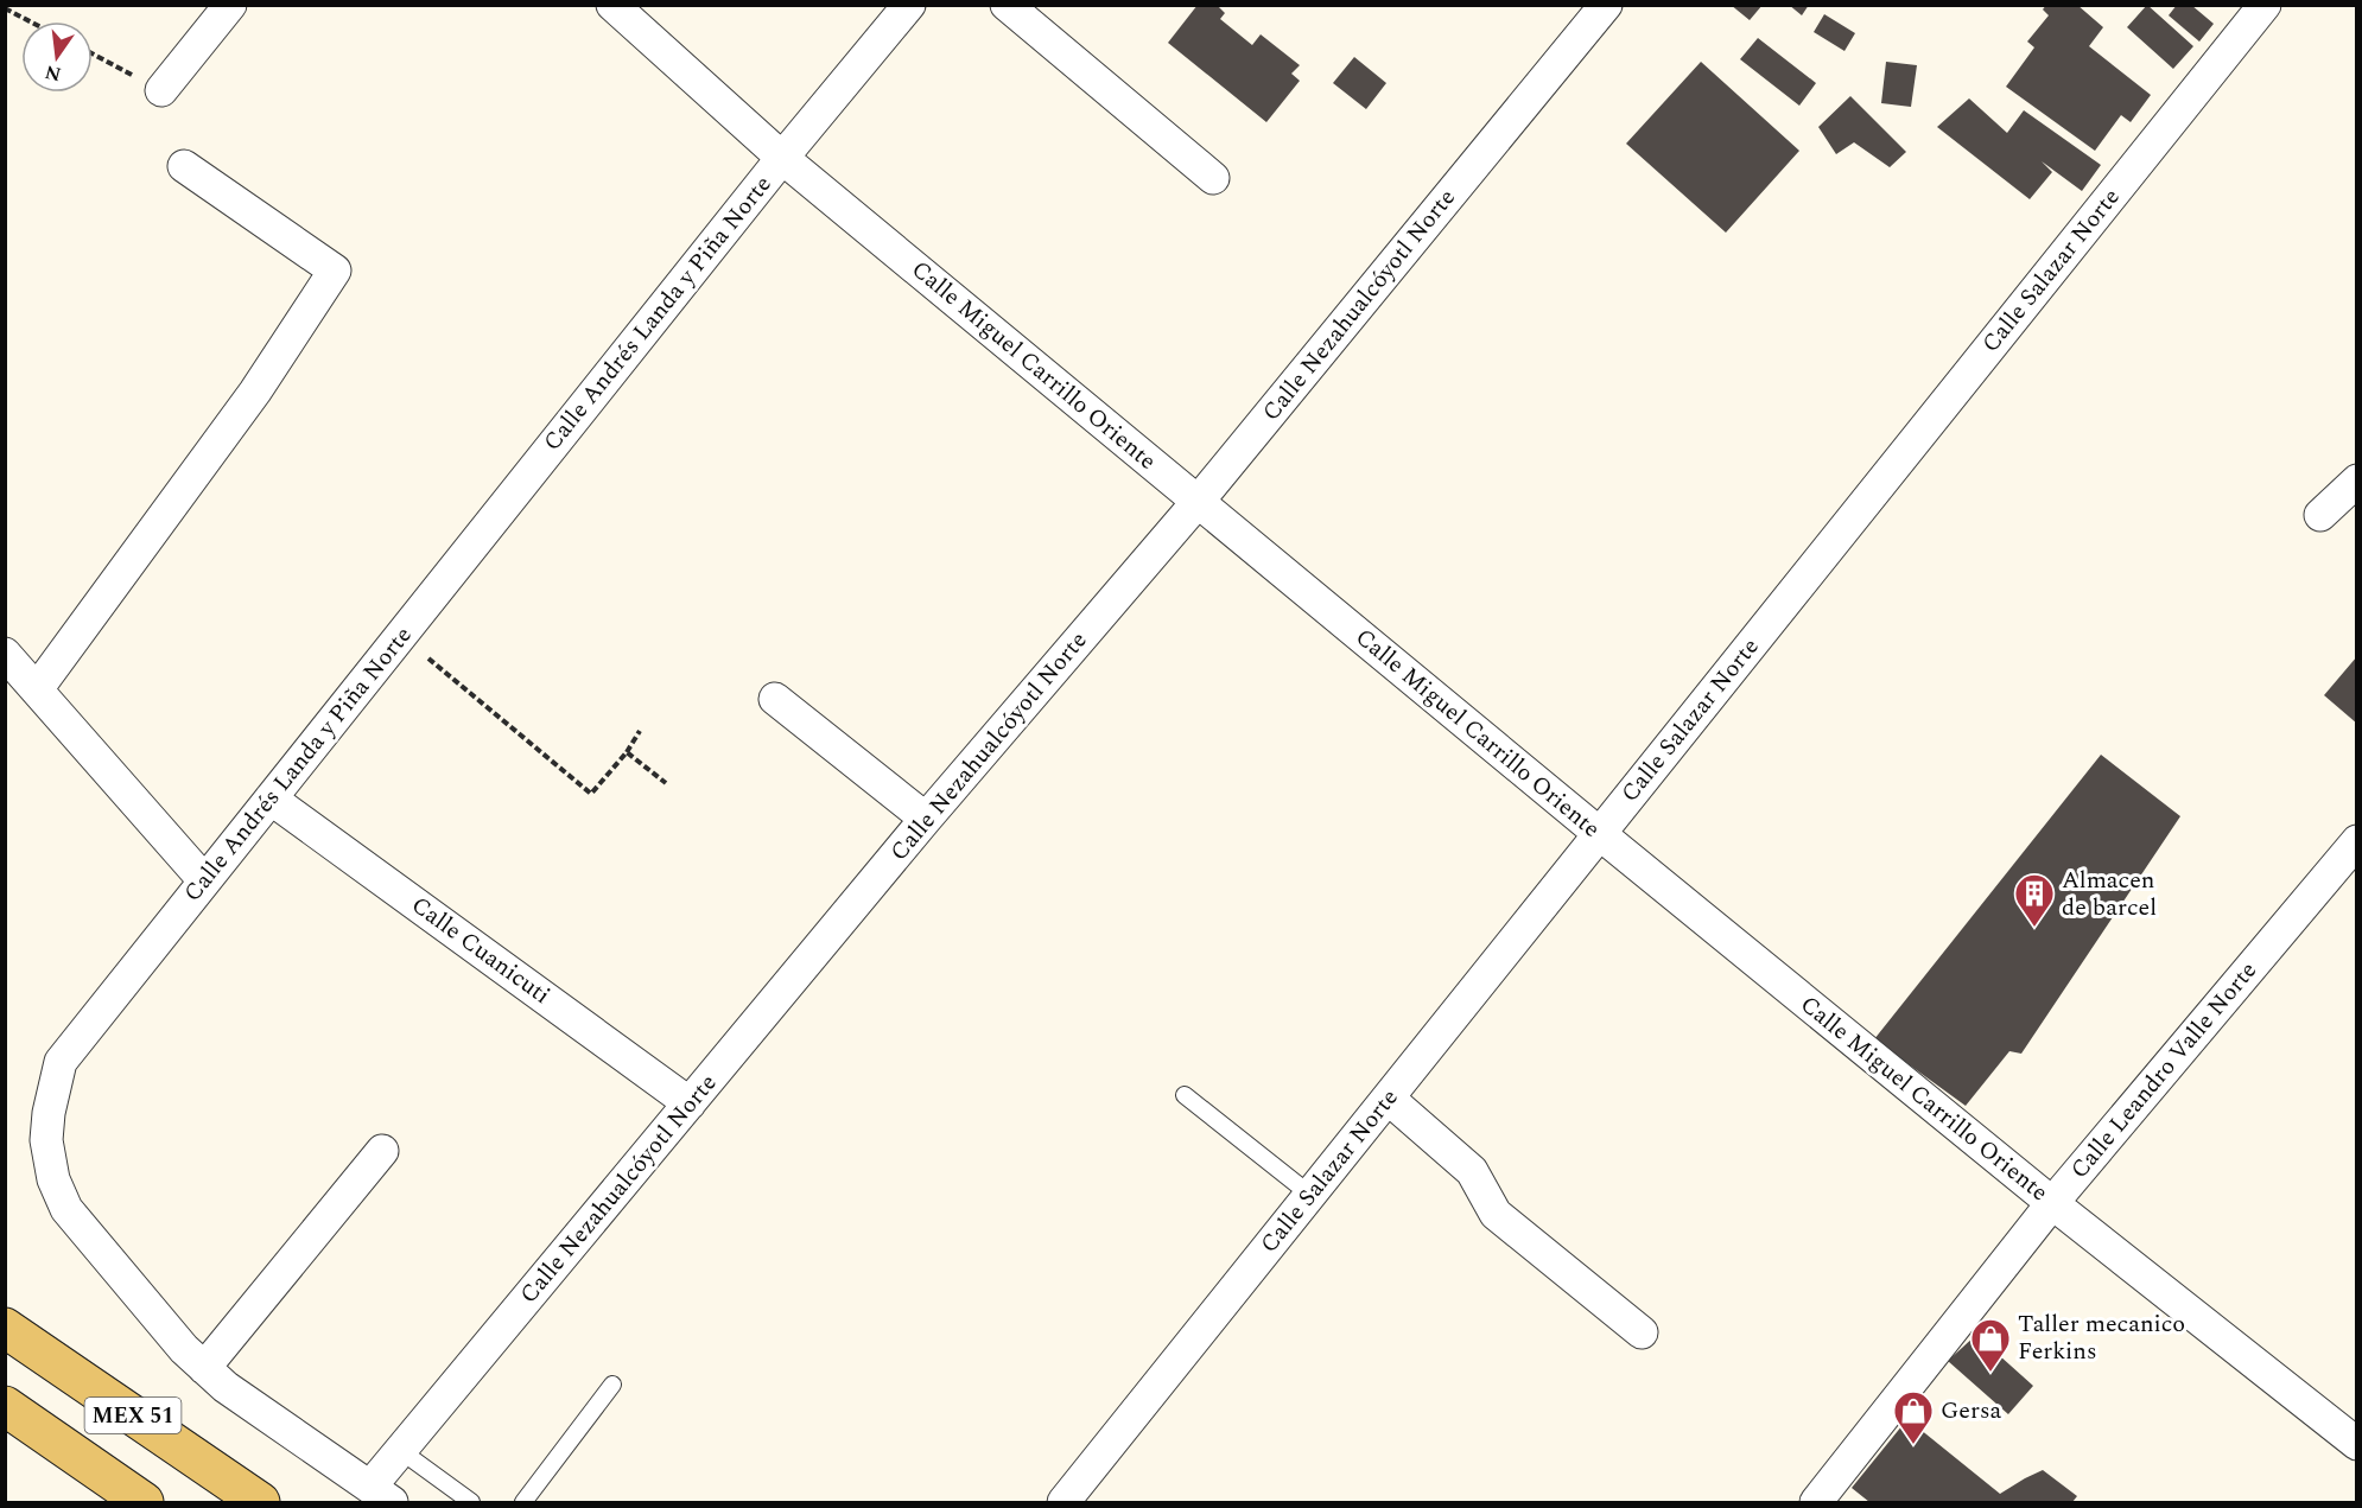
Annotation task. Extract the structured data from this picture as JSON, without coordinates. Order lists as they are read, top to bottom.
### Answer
{
  "streets": {
    "main road": ["MEX 51"],
    "street": [
      "Calle Salazar Norte",
      "Calle Nezahualcóyotl Norte",
      "Calle Andrés Landa y Piña Norte",
      "Calle Miguel Carrillo Oriente",
      "Calle Cuanicuti",
      "Calle Leandro Valle Norte"
    ]
  },
  "crossings": [
    ["Calle Salazar Norte", "Calle Miguel Carrillo Oriente"],
    ["Calle Nezahualcóyotl Norte", "Calle Andrés Landa y Piña Norte"],
    ["Calle Nezahualcóyotl Norte", "Calle Miguel Carrillo Oriente"],
    ["Calle Nezahualcóyotl Norte", "Calle Cuanicuti"],
    ["Calle Andrés Landa y Piña Norte", "Calle Miguel Carrillo Oriente"],
    ["Calle Andrés Landa y Piña Norte", "Calle Cuanicuti"],
    ["Calle Miguel Carrillo Oriente", "Calle Leandro Valle Norte"]
  ],
  "places": {
    "building": ["Almacen de barcel"],
    "shop": ["Taller mecanico Ferkins", "Gersa"]
  },
  "north": "bottom"
}
